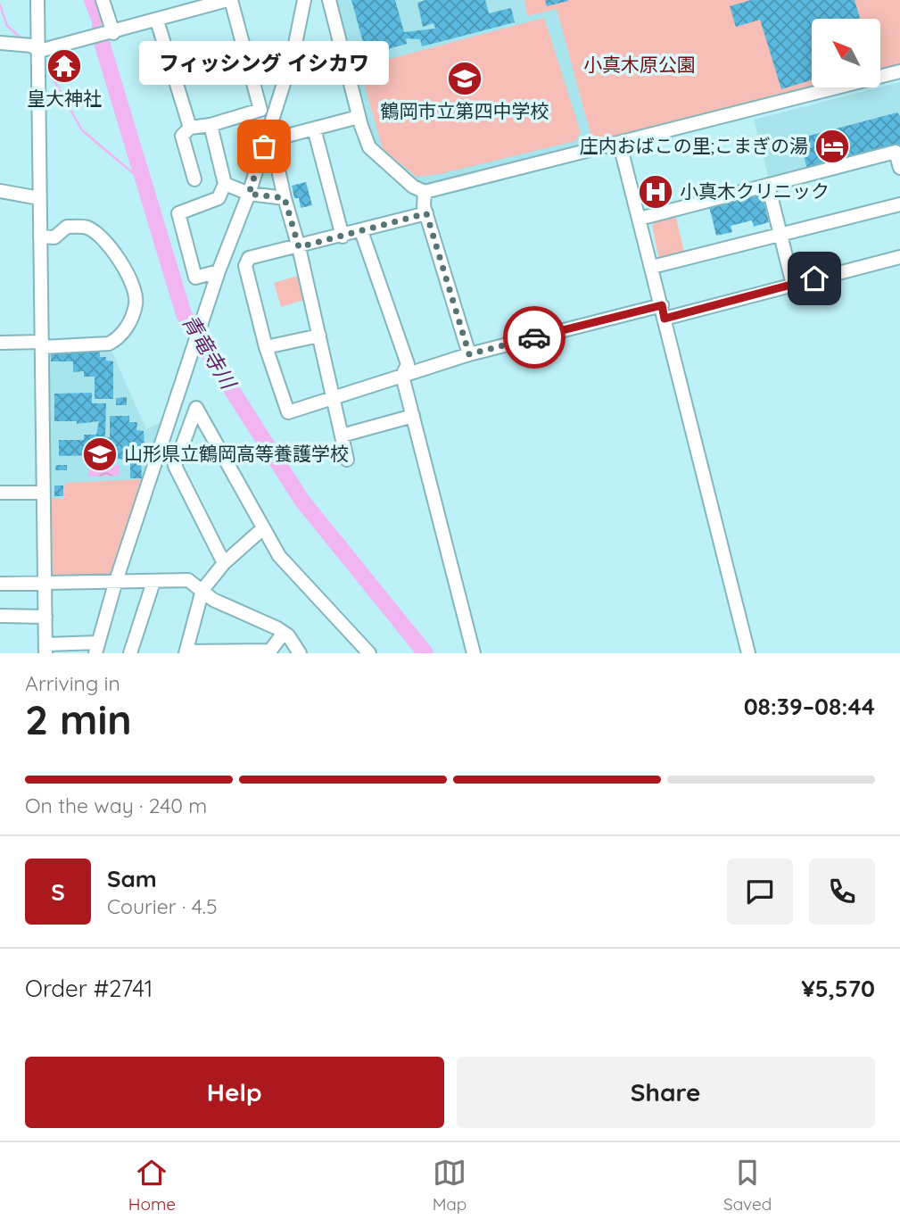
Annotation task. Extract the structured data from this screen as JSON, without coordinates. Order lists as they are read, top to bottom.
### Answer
{
  "water": ["青竜寺川"],
  "parks": ["小真木原公園"],
  "places": {
    "temple": ["皇大神社"],
    "school or university": ["鶴岡市立第四中学校", "山形県立鶴岡高等養護学校"],
    "other": ["フィッシング イシカワ"],
    "hotel": ["庄内おばこの里;こまぎの湯"],
    "hospital": ["小真木クリニック"]
  },
  "north": "top left",
  "page": {
    "bubble": "フィッシング イシカワ",
    "heading": ["2 min", "Arriving in", "08:39–08:44"],
    "panel": [
      "Sam",
      "Courier · 4.5",
      "Order #2741",
      "¥5,570"
    ],
    "bar": "On the way · 240 m",
    "round": "S",
    "buttons": ["Help", "Share"],
    "tabs": ["Home", "Map", "Saved"]
  }
}
